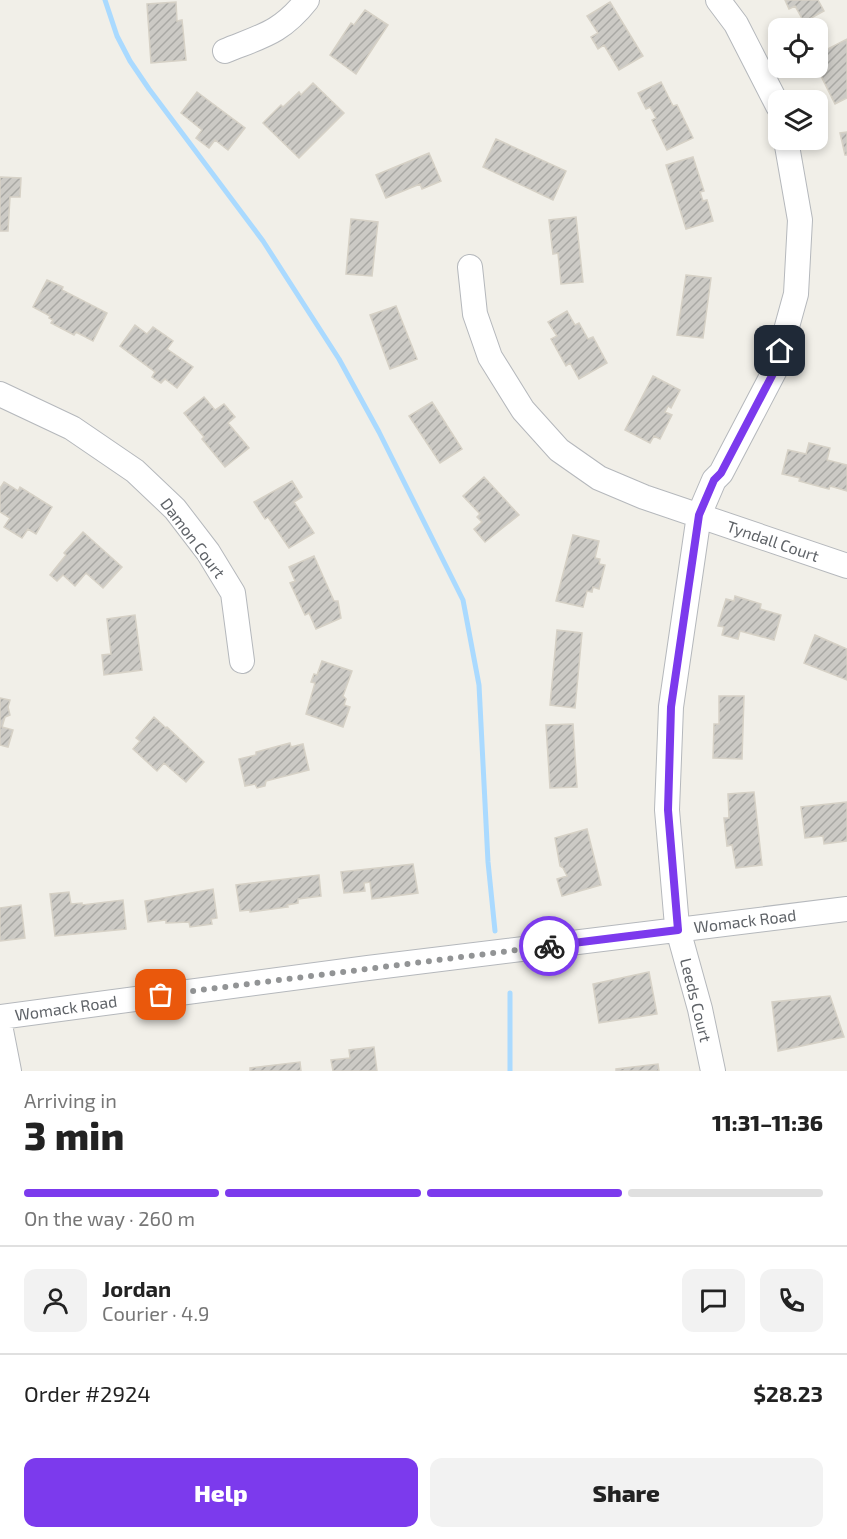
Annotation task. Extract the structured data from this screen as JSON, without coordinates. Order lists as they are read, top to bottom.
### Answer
{
  "streets": {
    "street": [
      "Damon Court",
      "Tyndall Court",
      "Womack Road",
      "Leeds Court"
    ]
  },
  "crossings": [
    ["Tyndall Court", "Leeds Court"],
    ["Womack Road", "Leeds Court"]
  ],
  "page": {
    "heading": ["3 min", "Arriving in", "11:31–11:36"],
    "panel": [
      "Jordan",
      "Courier · 4.9",
      "Order #2924",
      "$28.23"
    ],
    "bar": "On the way · 260 m",
    "buttons": ["Help", "Share"]
  }
}
